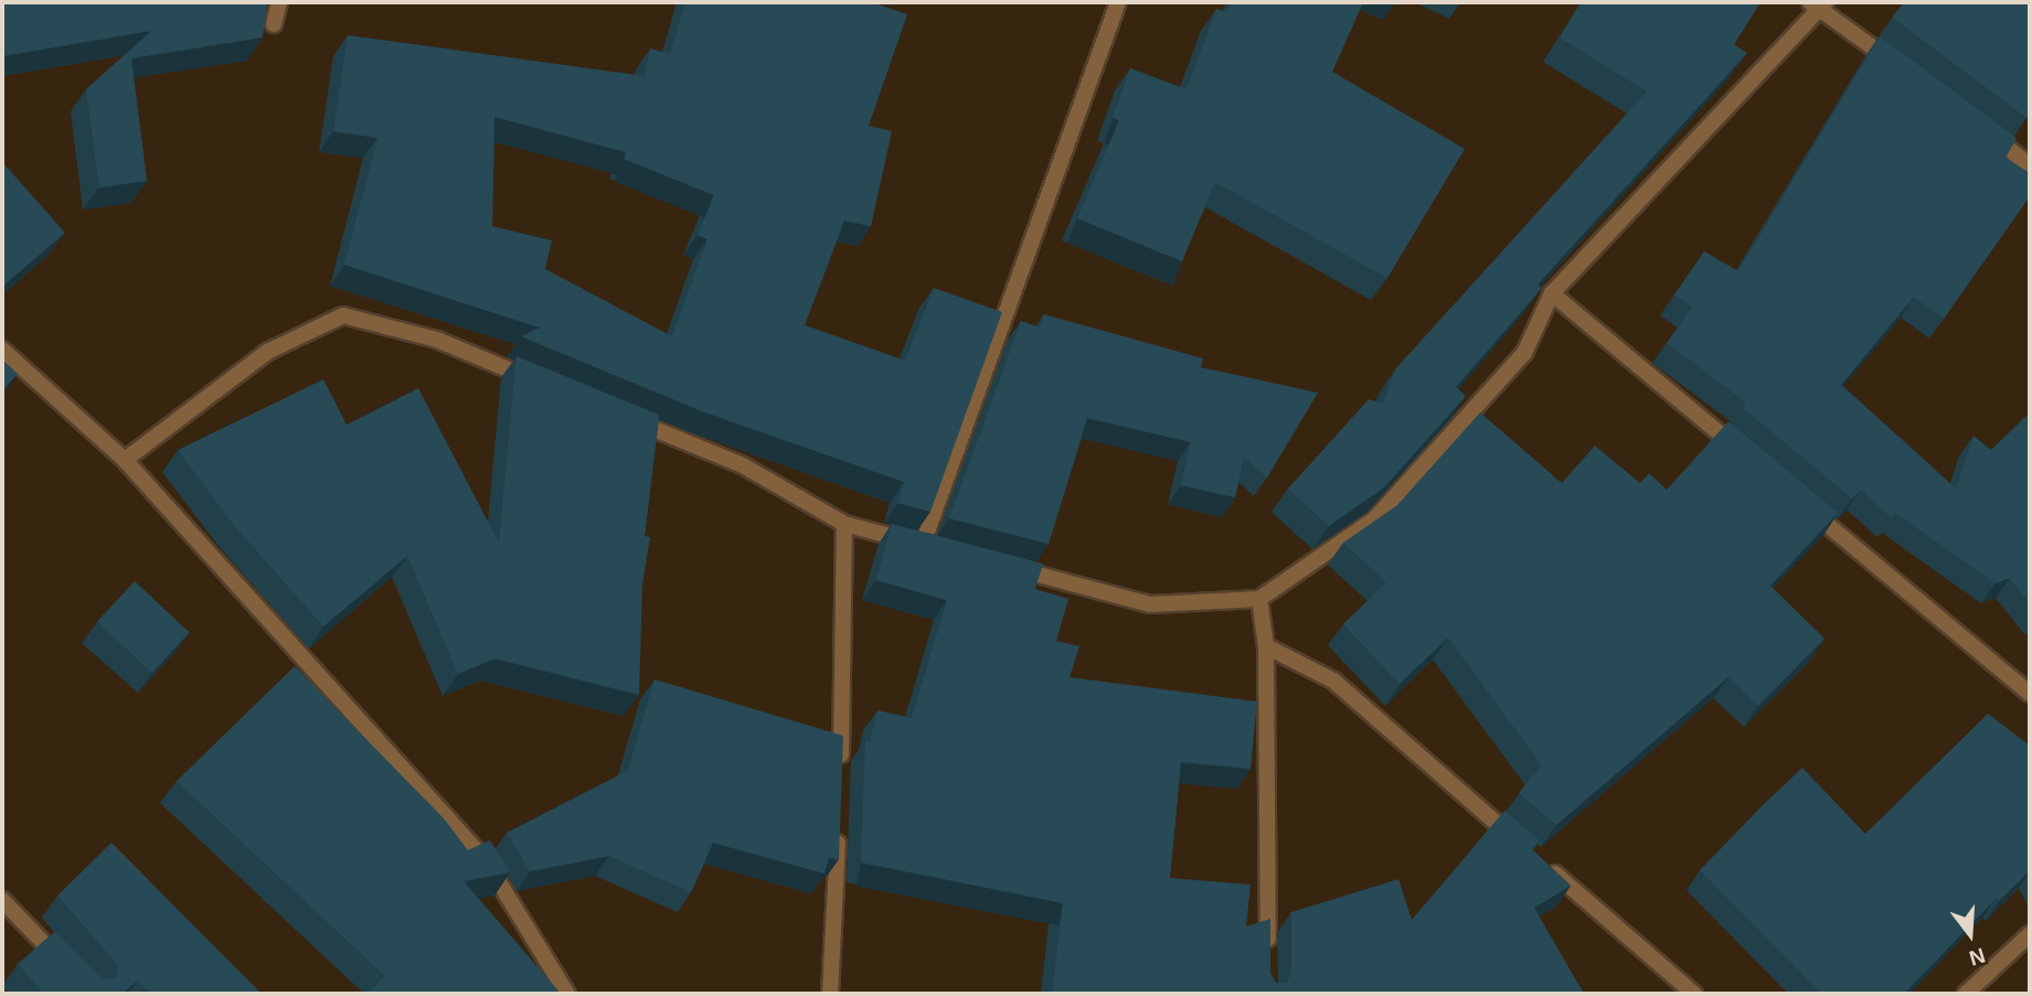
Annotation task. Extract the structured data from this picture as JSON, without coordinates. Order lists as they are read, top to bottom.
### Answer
{
  "north": "bottom"
}
